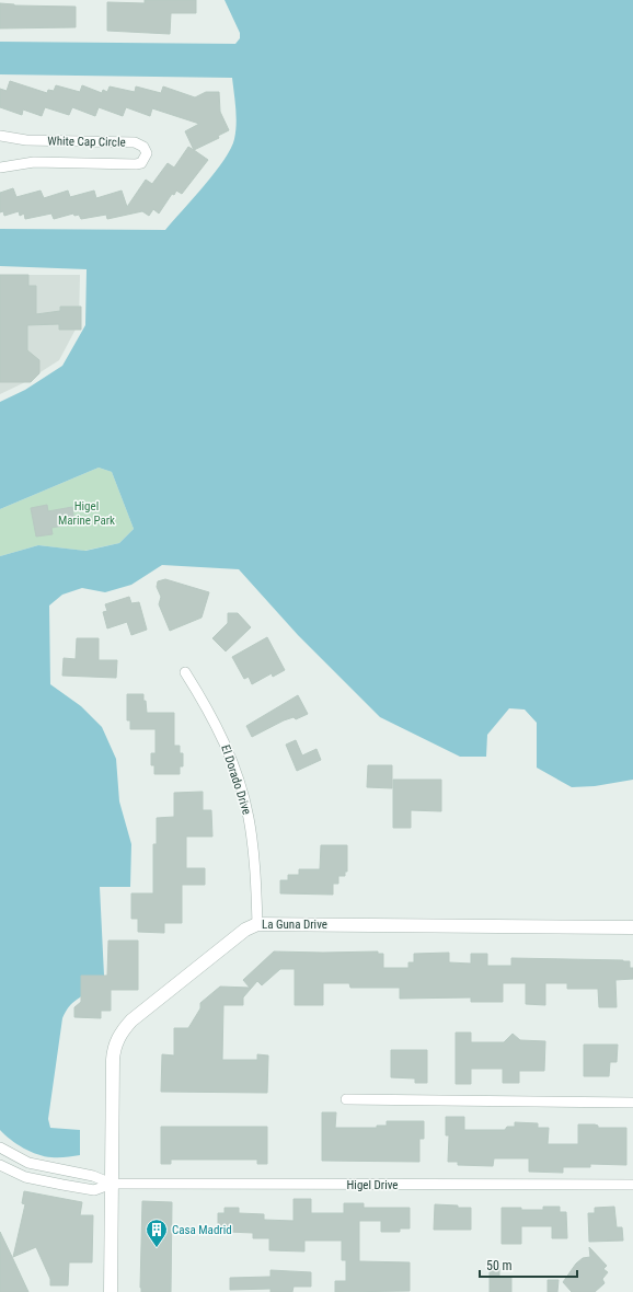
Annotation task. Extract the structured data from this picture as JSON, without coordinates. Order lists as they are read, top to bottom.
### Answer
{
  "streets": {
    "street": [
      "White Cap Circle",
      "El Dorado Drive",
      "La Guna Drive",
      "Higel Drive"
    ]
  },
  "crossings": [
    ["El Dorado Drive", "La Guna Drive"],
    ["La Guna Drive", "Higel Drive"]
  ],
  "parks": ["Higel Marine Park"],
  "places": {
    "building": ["Casa Madrid"]
  },
  "scale_bar": "50 m"
}
